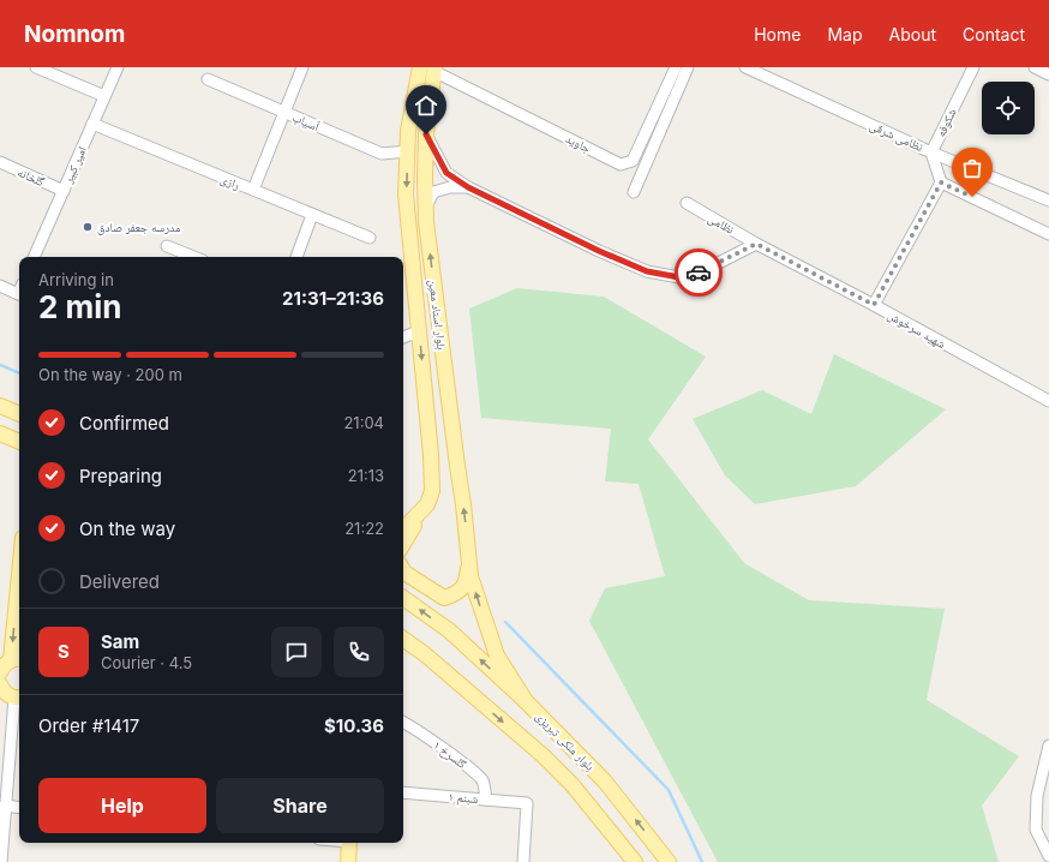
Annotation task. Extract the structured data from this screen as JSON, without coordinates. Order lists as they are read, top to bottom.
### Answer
{
  "streets": {
    "main road": ["بلوار استاد معین", "بلوار ملکى تبریزى"],
    "street": [
      "آسیاب",
      "شکوفه",
      "نظامی شرقی",
      "جاوید",
      "امیر کبیر",
      "گلخانه",
      "رازی",
      "نظامی",
      "شهید سرخوش",
      "گلسرخ ۱",
      "شبنم ۱"
    ]
  },
  "crossings": [
    ["آسیاب", "بلوار استاد معین"],
    ["شکوفه", "نظامی شرقی"],
    ["جاوید", "بلوار استاد معین"],
    ["امیر کبیر", "گلخانه"],
    ["امیر کبیر", "رازی"],
    ["نظامی", "شهید سرخوش"],
    ["بلوار استاد معین", "بلوار ملکى تبریزى"],
    ["گلسرخ ۱", "شبنم ۱"]
  ],
  "places": ["مدرسه جعفر صادق"],
  "page": {
    "header": "Nomnom",
    "nav": [
      "Home",
      "Map",
      "About",
      "Contact"
    ],
    "heading": ["2 min", "Arriving in", "21:31–21:36"],
    "panel": [
      "Sam",
      "Courier · 4.5",
      "Order #1417",
      "$10.36"
    ],
    "bar": "On the way · 200 m",
    "list": [
      ["Confirmed", "21:04"],
      ["Preparing", "21:13"],
      ["On the way", "21:22"],
      "Delivered"
    ],
    "round": "S",
    "buttons": ["Help", "Share"]
  }
}
